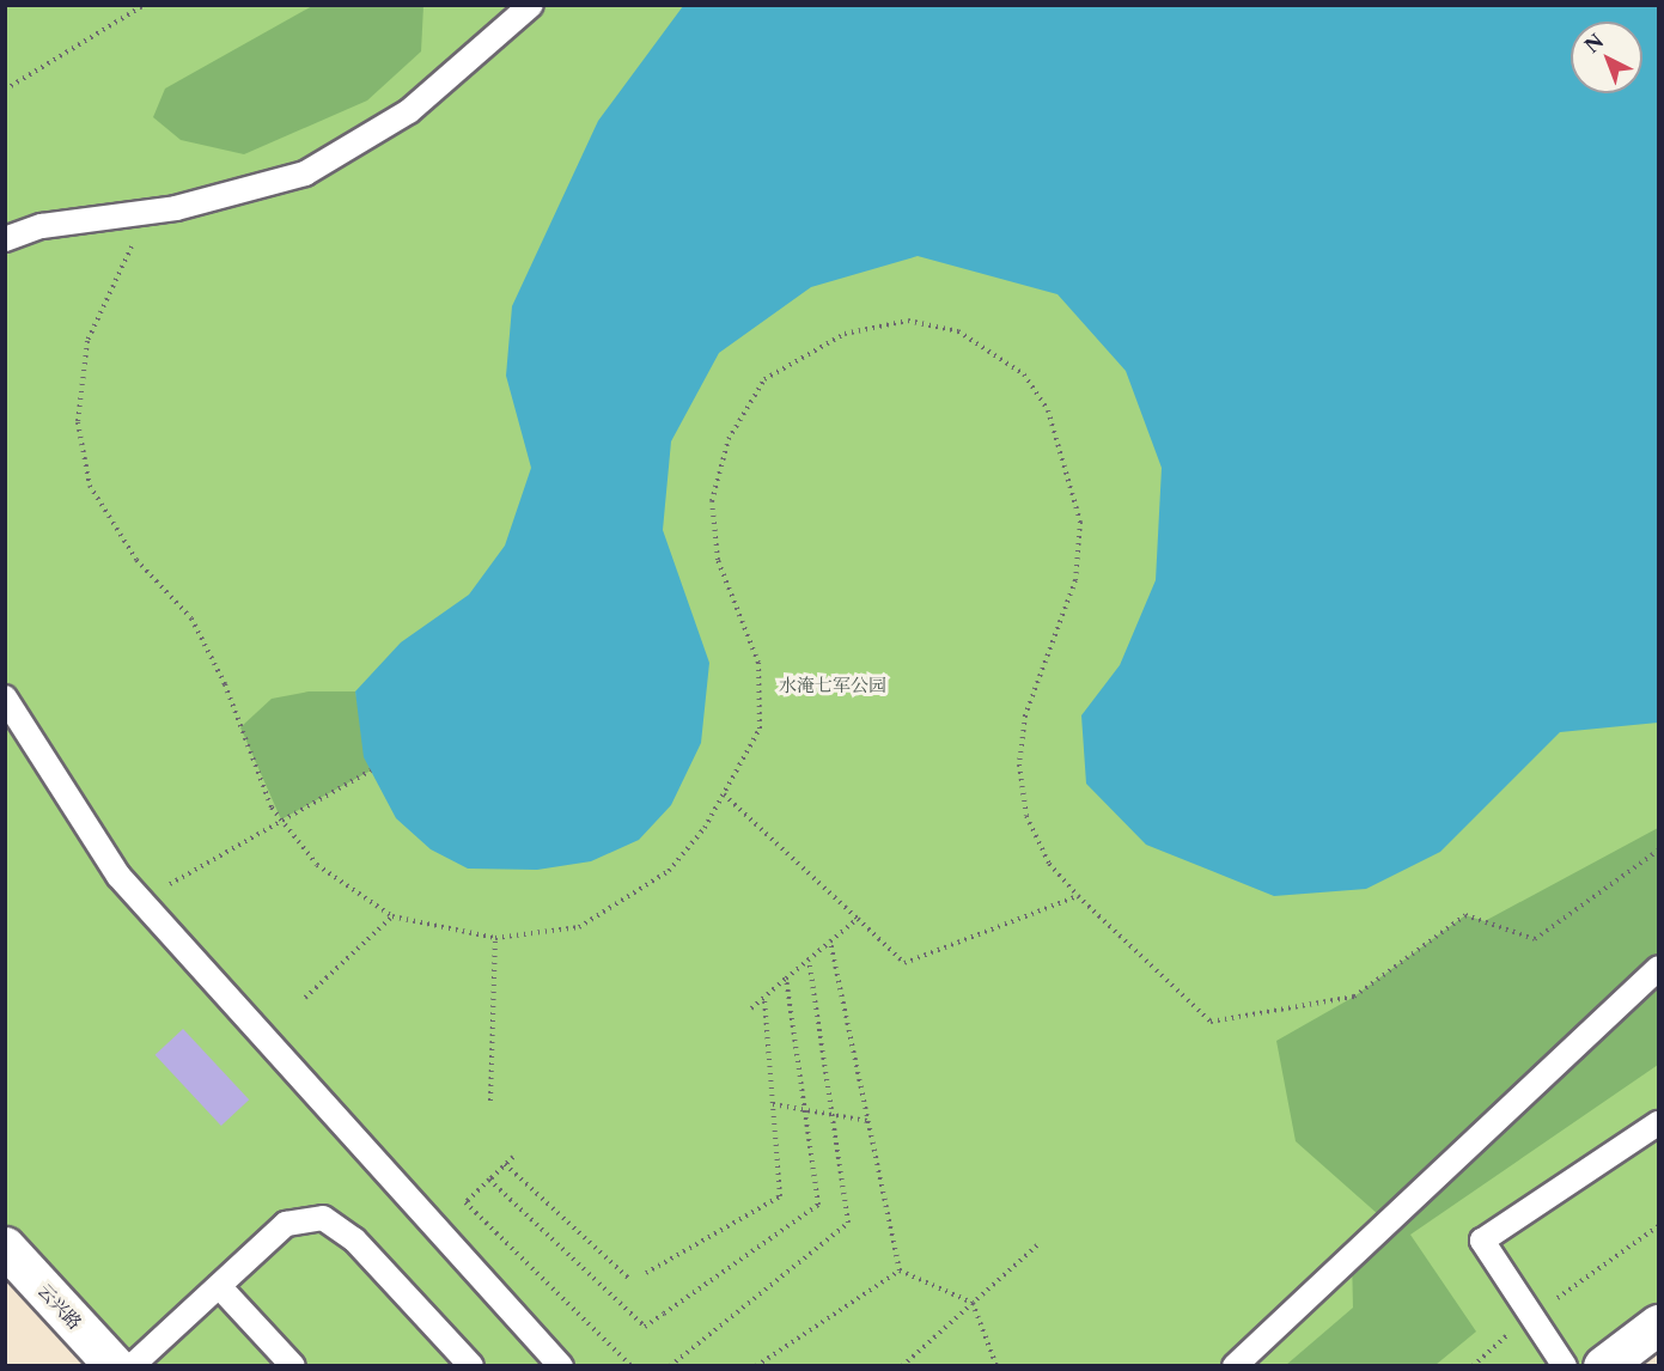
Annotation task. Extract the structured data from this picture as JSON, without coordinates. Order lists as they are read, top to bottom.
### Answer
{
  "streets": {
    "street": ["云兴路"]
  },
  "parks": ["水淹七军公园"],
  "north": "top left"
}
